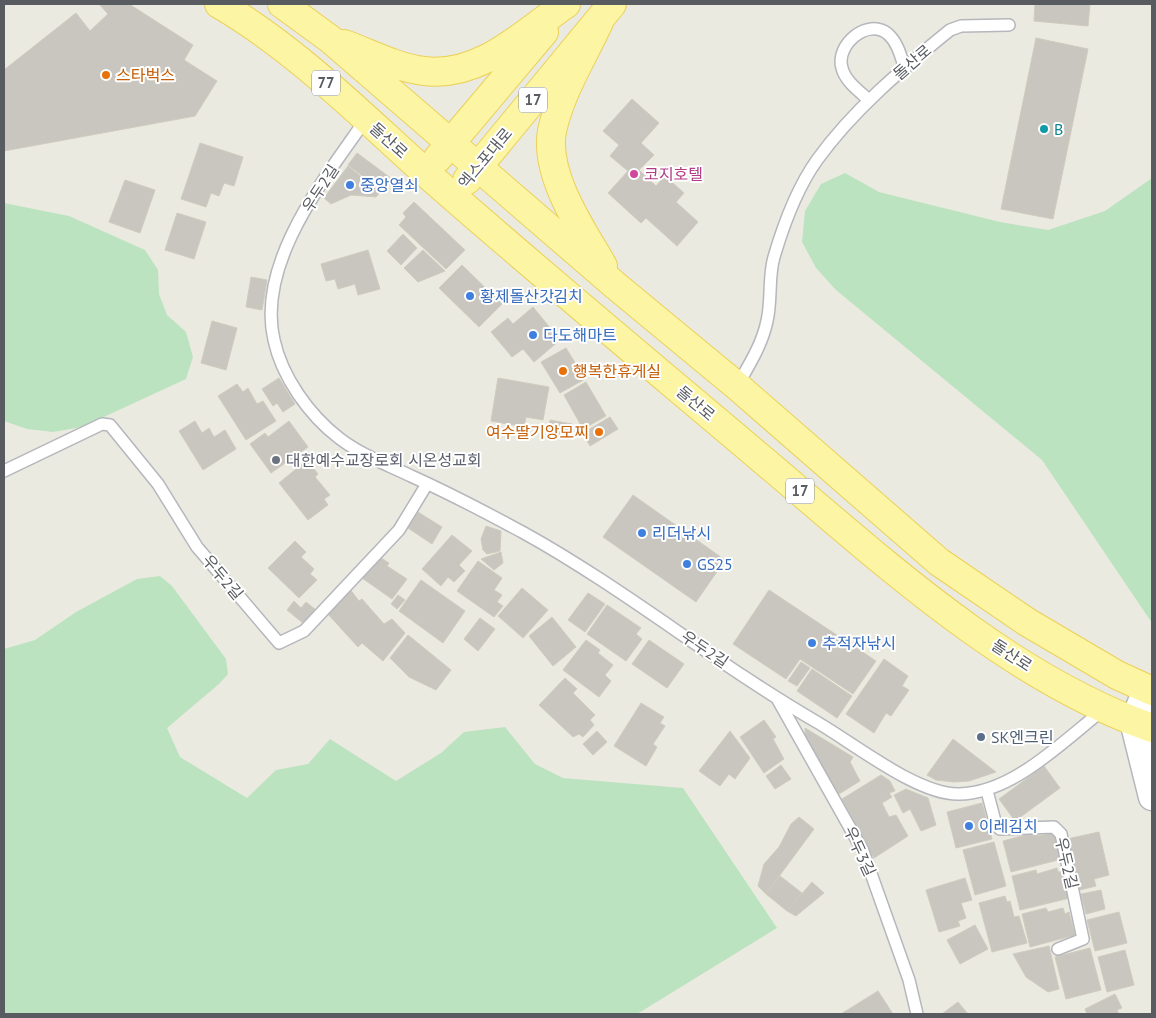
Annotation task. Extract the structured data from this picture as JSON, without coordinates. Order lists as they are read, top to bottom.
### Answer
{
  "streets": {
    "main road": [
      "돌산로",
      "77",
      "17",
      "엑스포대로"
    ],
    "lane": ["우두2길", "우두3길"]
  },
  "crossings": [
    ["돌산로", "17"],
    ["돌산로", "엑스포대로"],
    ["돌산로", "우두2길"],
    ["77", "17"],
    ["17", "엑스포대로"],
    ["우두2길", "우두3길"]
  ],
  "places": [
    "스타벅스",
    "B",
    "코지호텔",
    "중앙열쇠",
    "황제돌산갓김치",
    "다도해마트",
    "행복한휴게실",
    "여수딸기앙모찌",
    "대한예수교장로회 시온성교회",
    "리더낚시",
    "GS25",
    "추적자낚시",
    "SK엔크린",
    "이레김치"
  ]
}
